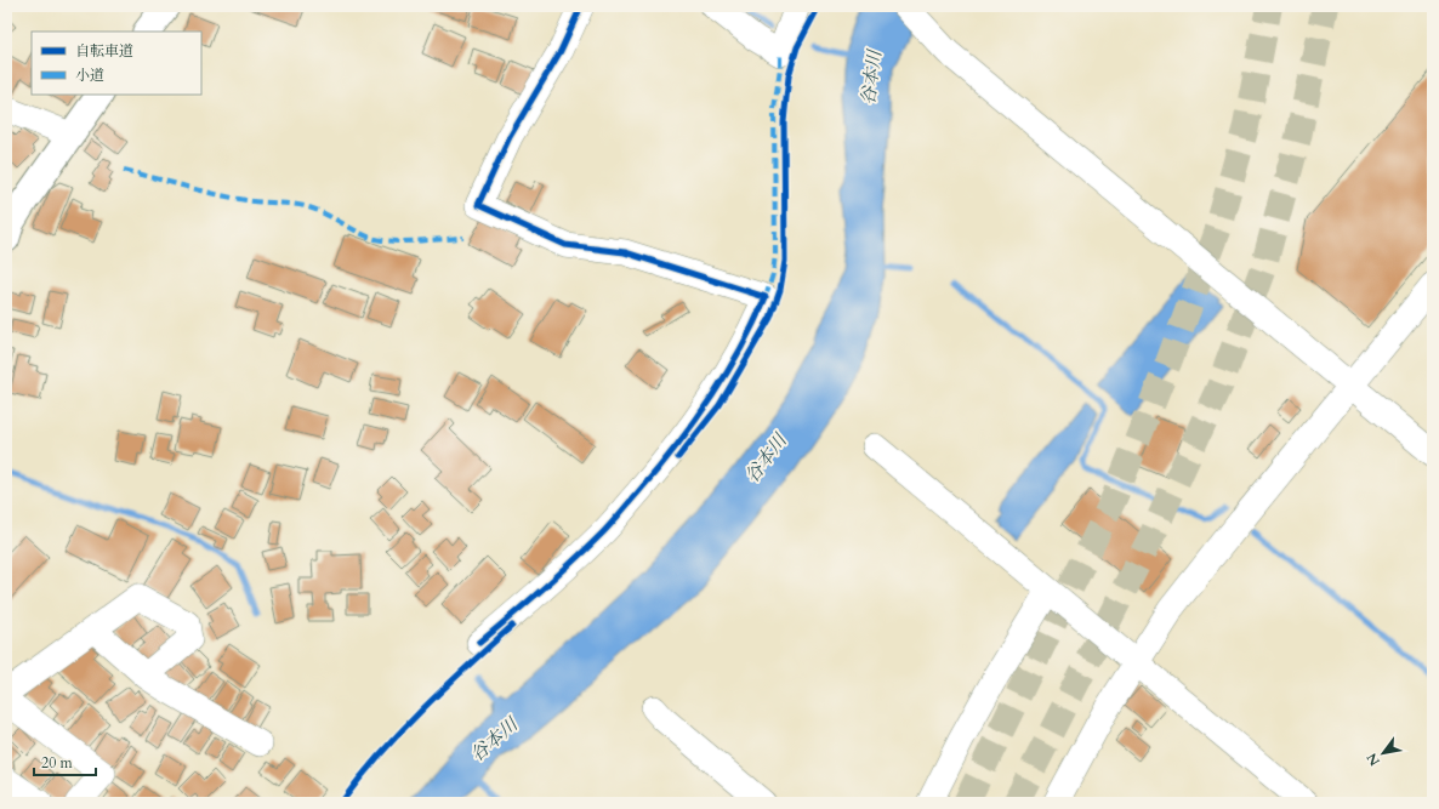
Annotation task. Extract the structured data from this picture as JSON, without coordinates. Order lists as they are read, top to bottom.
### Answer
{
  "water": ["谷本川"],
  "legend": ["自転車道", "小道"],
  "scale_bar": "20 m",
  "north": "bottom left"
}
